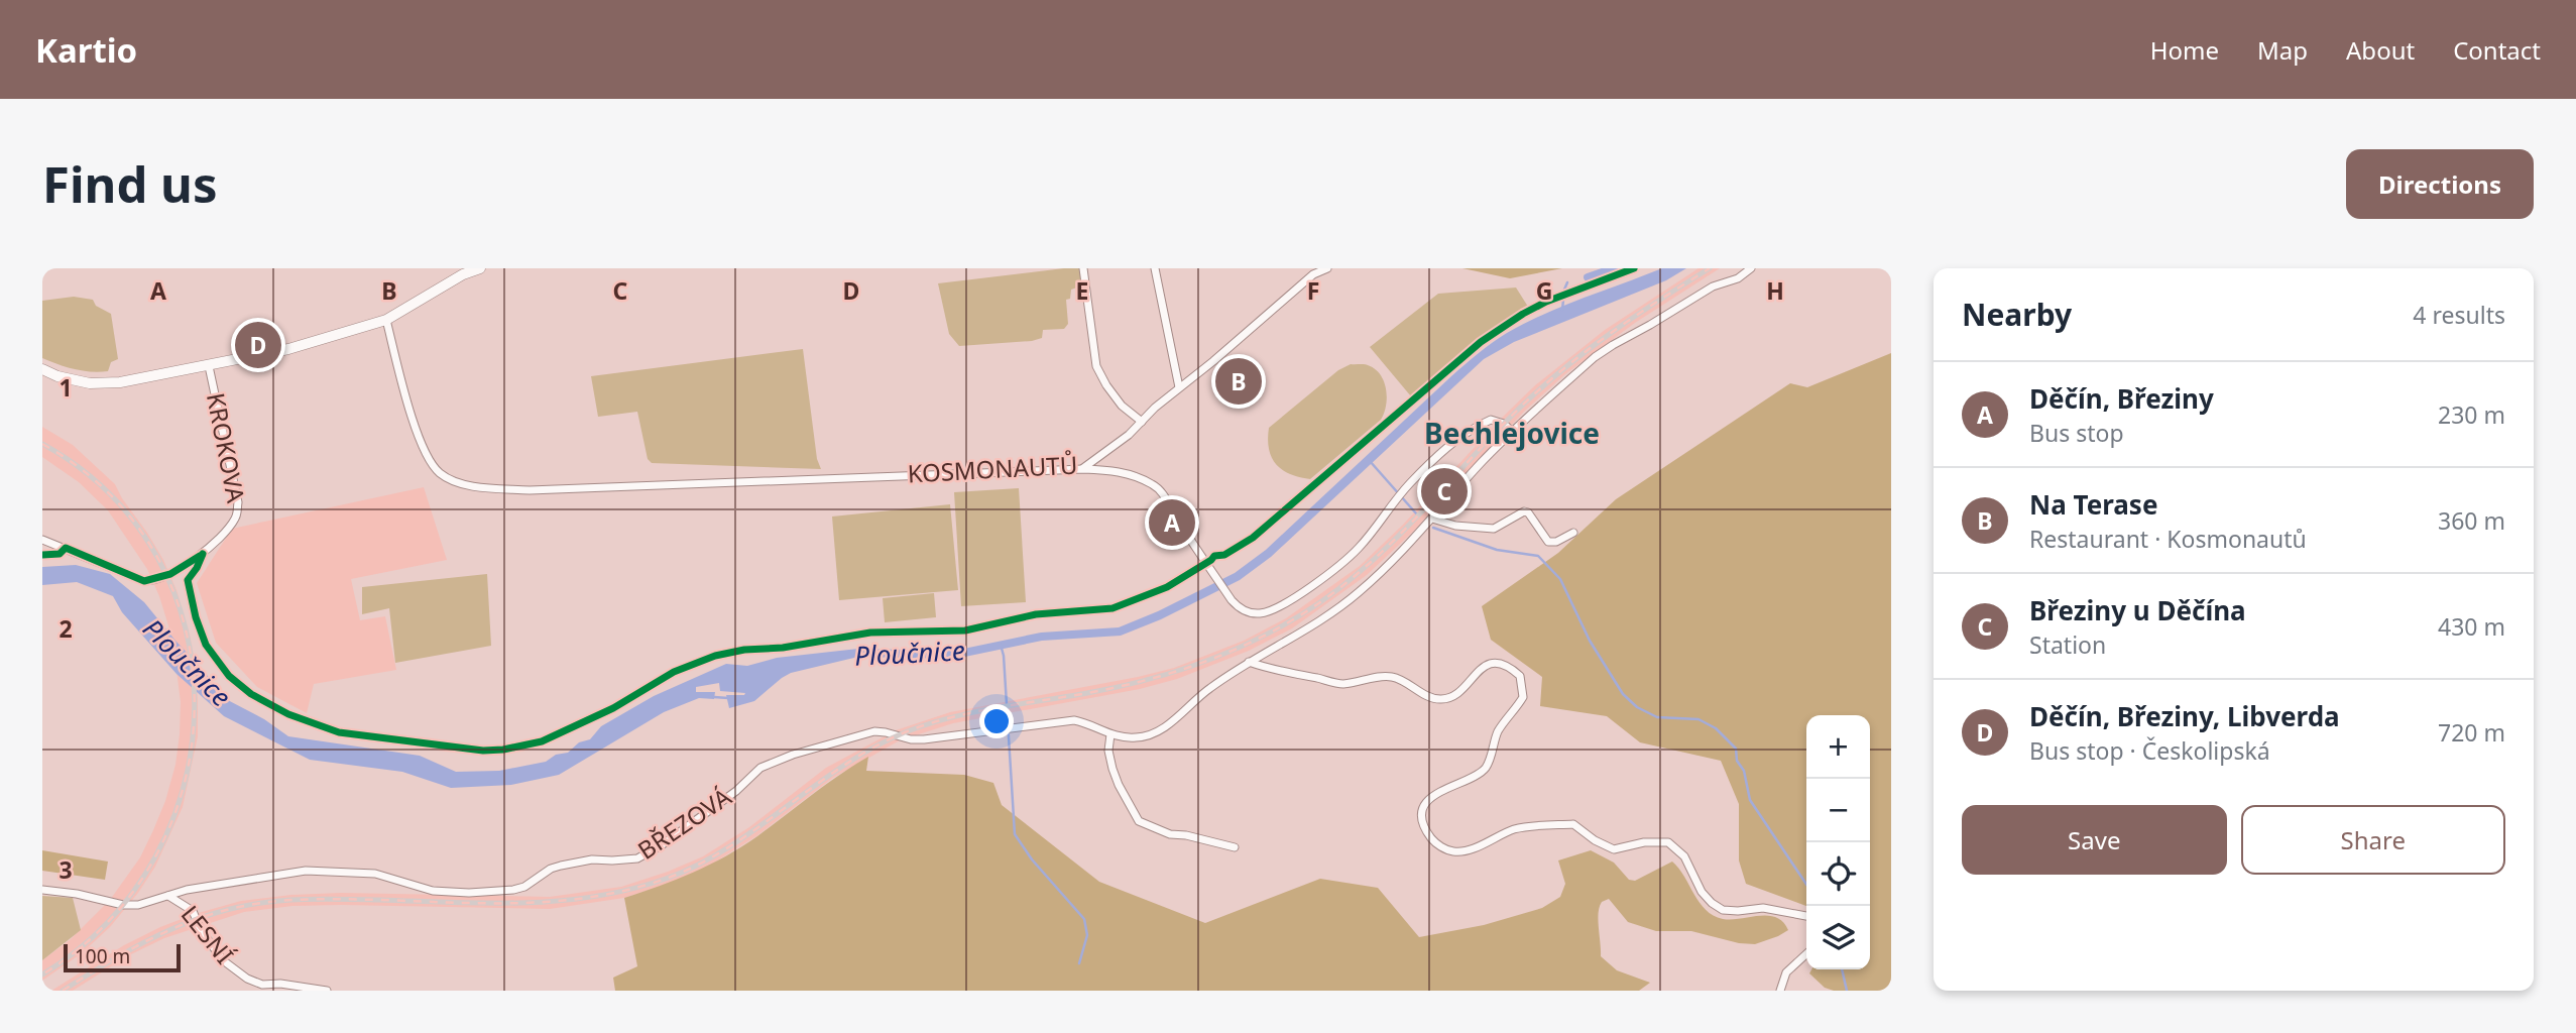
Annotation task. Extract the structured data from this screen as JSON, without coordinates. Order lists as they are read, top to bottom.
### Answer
{
  "streets": {
    "street": [
      "KROKOVA",
      "KOSMONAUTŮ",
      "BŘEZOVÁ",
      "LESNÍ"
    ]
  },
  "crossings": [
    ["BŘEZOVÁ", "LESNÍ"]
  ],
  "districts": ["Bechlejovice"],
  "water": ["Ploučnice"],
  "scale_bar": "100 m",
  "page": {
    "header": "Kartio",
    "nav": [
      "Home",
      "Map",
      "About",
      "Contact"
    ],
    "buttons": [
      "Directions",
      ["Save", "Share"]
    ],
    "title": "Find us",
    "heading": ["Nearby", "4 results"],
    "pins": [
      "D",
      "B",
      "C",
      "A"
    ],
    "list": [
      {
        "mark": "A",
        "name": "Děčín, Březiny",
        "note": "Bus stop",
        "value": "230 m"
      },
      {
        "mark": "B",
        "name": "Na Terase",
        "note": "Restaurant · Kosmonautů",
        "value": "360 m"
      },
      {
        "mark": "C",
        "name": "Březiny u Děčína",
        "note": "Station",
        "value": "430 m"
      },
      {
        "mark": "D",
        "name": "Děčín, Březiny, Libverda",
        "note": "Bus stop · Českolipská",
        "value": "720 m"
      }
    ],
    "map_buttons": ["+", "−"],
    "scale": "100 m"
  },
  "grid": {
    "columns": [
      "A",
      "B",
      "C",
      "D",
      "E",
      "F",
      "G",
      "H"
    ],
    "rows": ["1", "2", "3"]
  }
}
